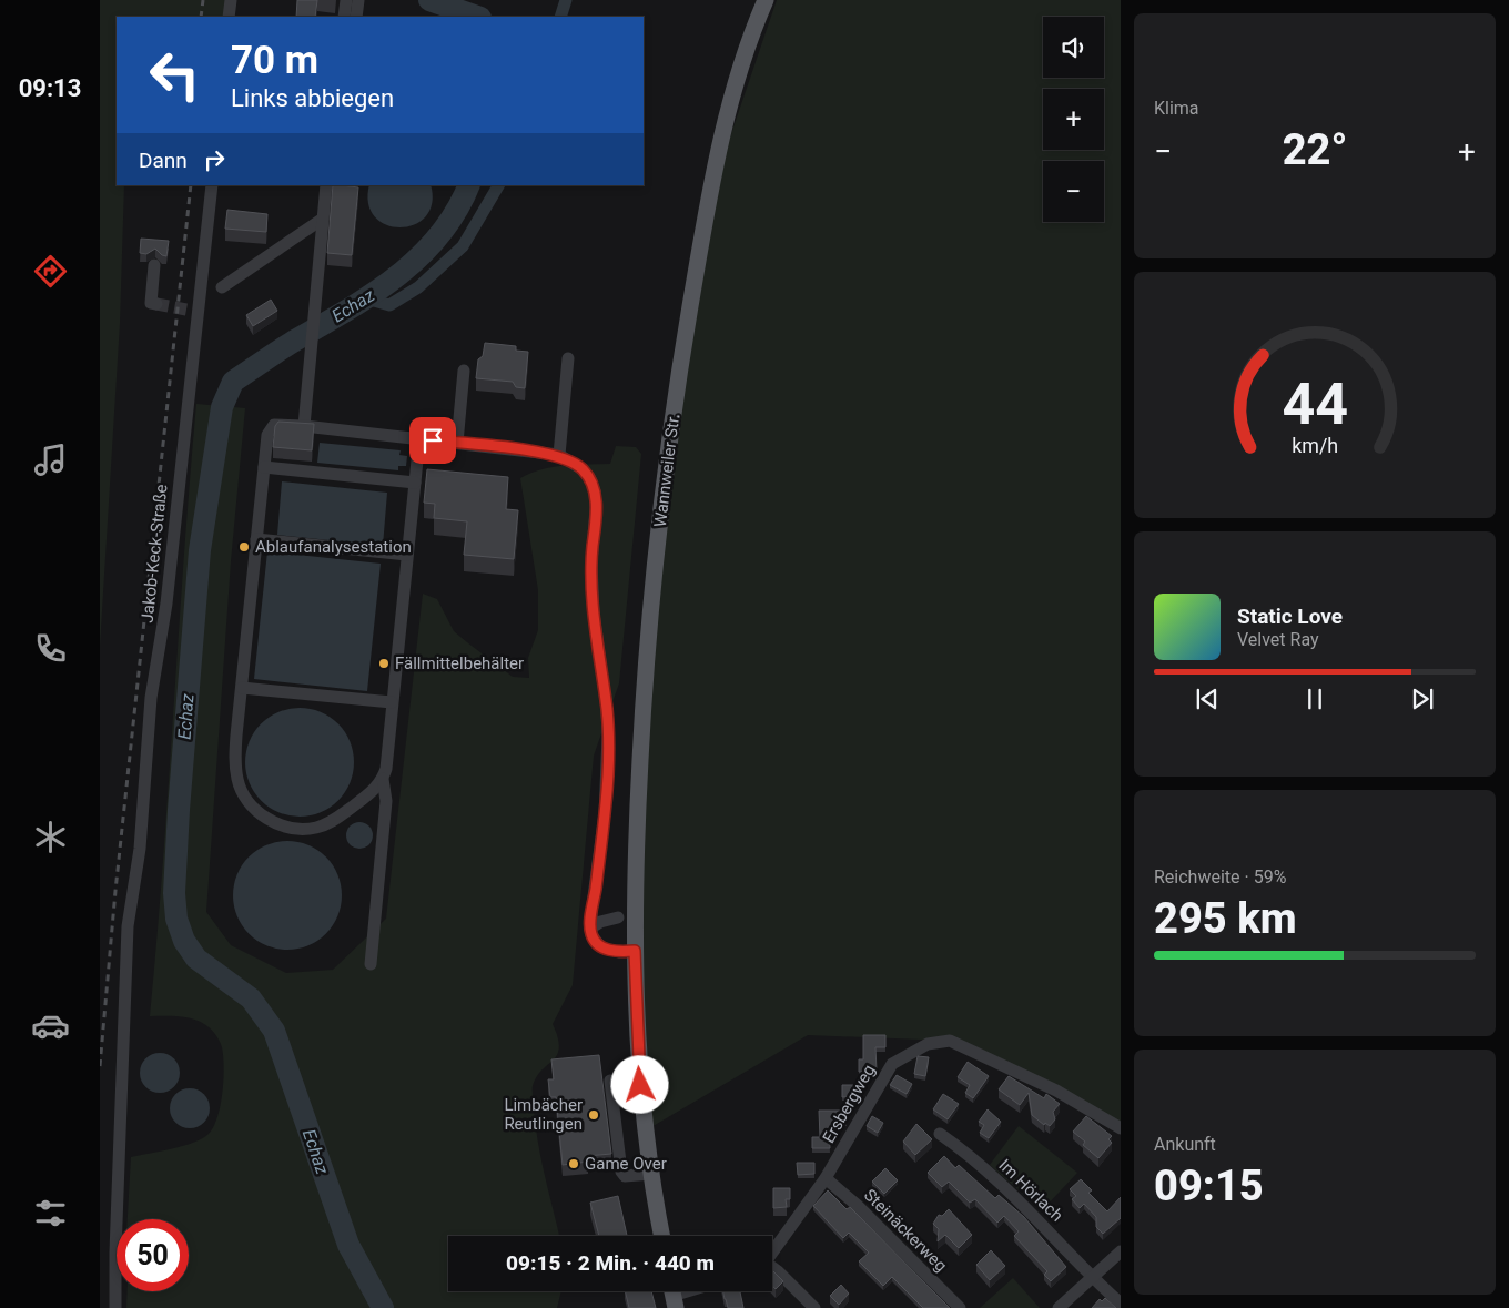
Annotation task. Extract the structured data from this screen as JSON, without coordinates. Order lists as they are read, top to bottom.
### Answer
{
  "streets": {
    "main road": ["Wannweiler Str."],
    "street": [
      "Jakob-Keck-Straße",
      "Ersbergweg",
      "Im Hörlach",
      "Steinäckerweg"
    ]
  },
  "crossings": [
    ["Ersbergweg", "Steinäckerweg"]
  ],
  "water": ["Echaz"],
  "places": [
    "Ablaufanalysestation",
    "Fällmittelbehälter",
    "Limbächer Reutlingen",
    "Game Over"
  ],
  "page": {
    "tabs": "09:13",
    "tile": [
      "Klima",
      ["Reichweite · 59%", "295 km"],
      ["Ankunft", "09:15"]
    ],
    "map_buttons": ["+", "−"],
    "turn": ["70 m", "Links abbiegen"],
    "heat": ["−", "22°", "+"],
    "then": "Dann",
    "song": ["Static Love", "Velvet Ray"],
    "limit": "50",
    "trip": "09:15 · 2 Min. · 440 m",
    "gauge": ["44", "km/h"]
  }
}
